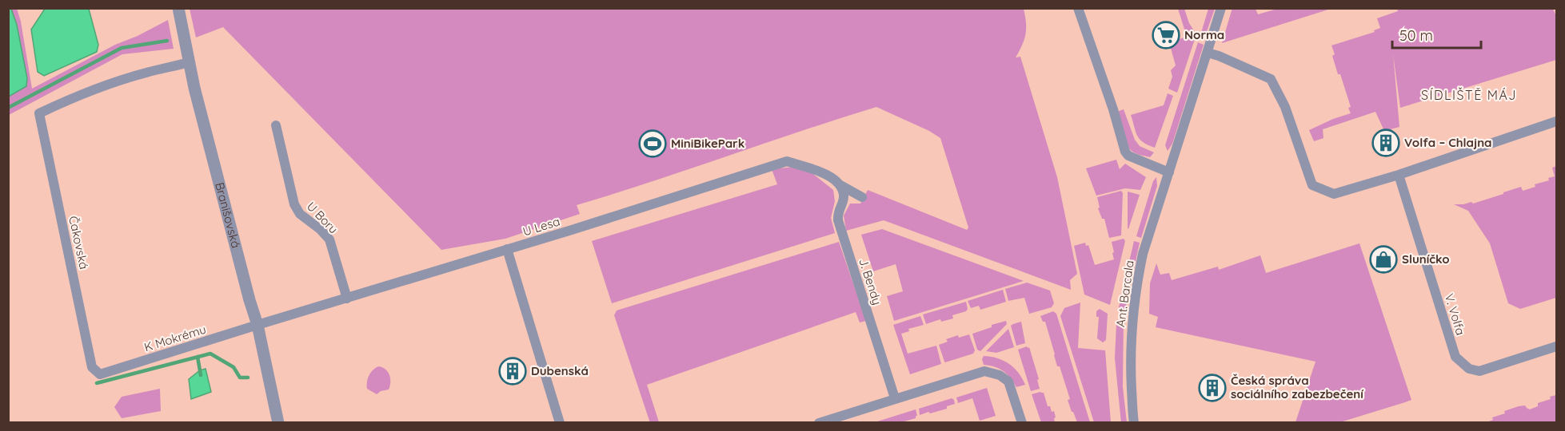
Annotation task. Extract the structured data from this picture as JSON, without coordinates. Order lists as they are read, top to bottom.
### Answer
{
  "streets": {
    "street": [
      "Branišovská",
      "U Boru",
      "U Lesa",
      "Čakovská",
      "J. Bendy",
      "Ant. Barcala",
      "V. Volfa",
      "K Mokrému"
    ]
  },
  "crossings": [
    ["Branišovská", "U Lesa"],
    ["Branišovská", "Čakovská"],
    ["Branišovská", "K Mokrému"],
    ["U Boru", "U Lesa"],
    ["U Lesa", "J. Bendy"],
    ["U Lesa", "K Mokrému"],
    ["Čakovská", "K Mokrému"]
  ],
  "districts": ["SÍDLIŠTĚ MÁJ"],
  "places": {
    "supermarket": ["Norma"],
    "building": ["Volfa – Chlajna", "Dubenská", "Česká správa sociálního zabezbečení"],
    "sports": ["MiniBikePark"],
    "shop": ["Sluníčko"]
  },
  "scale_bar": "50 m"
}
